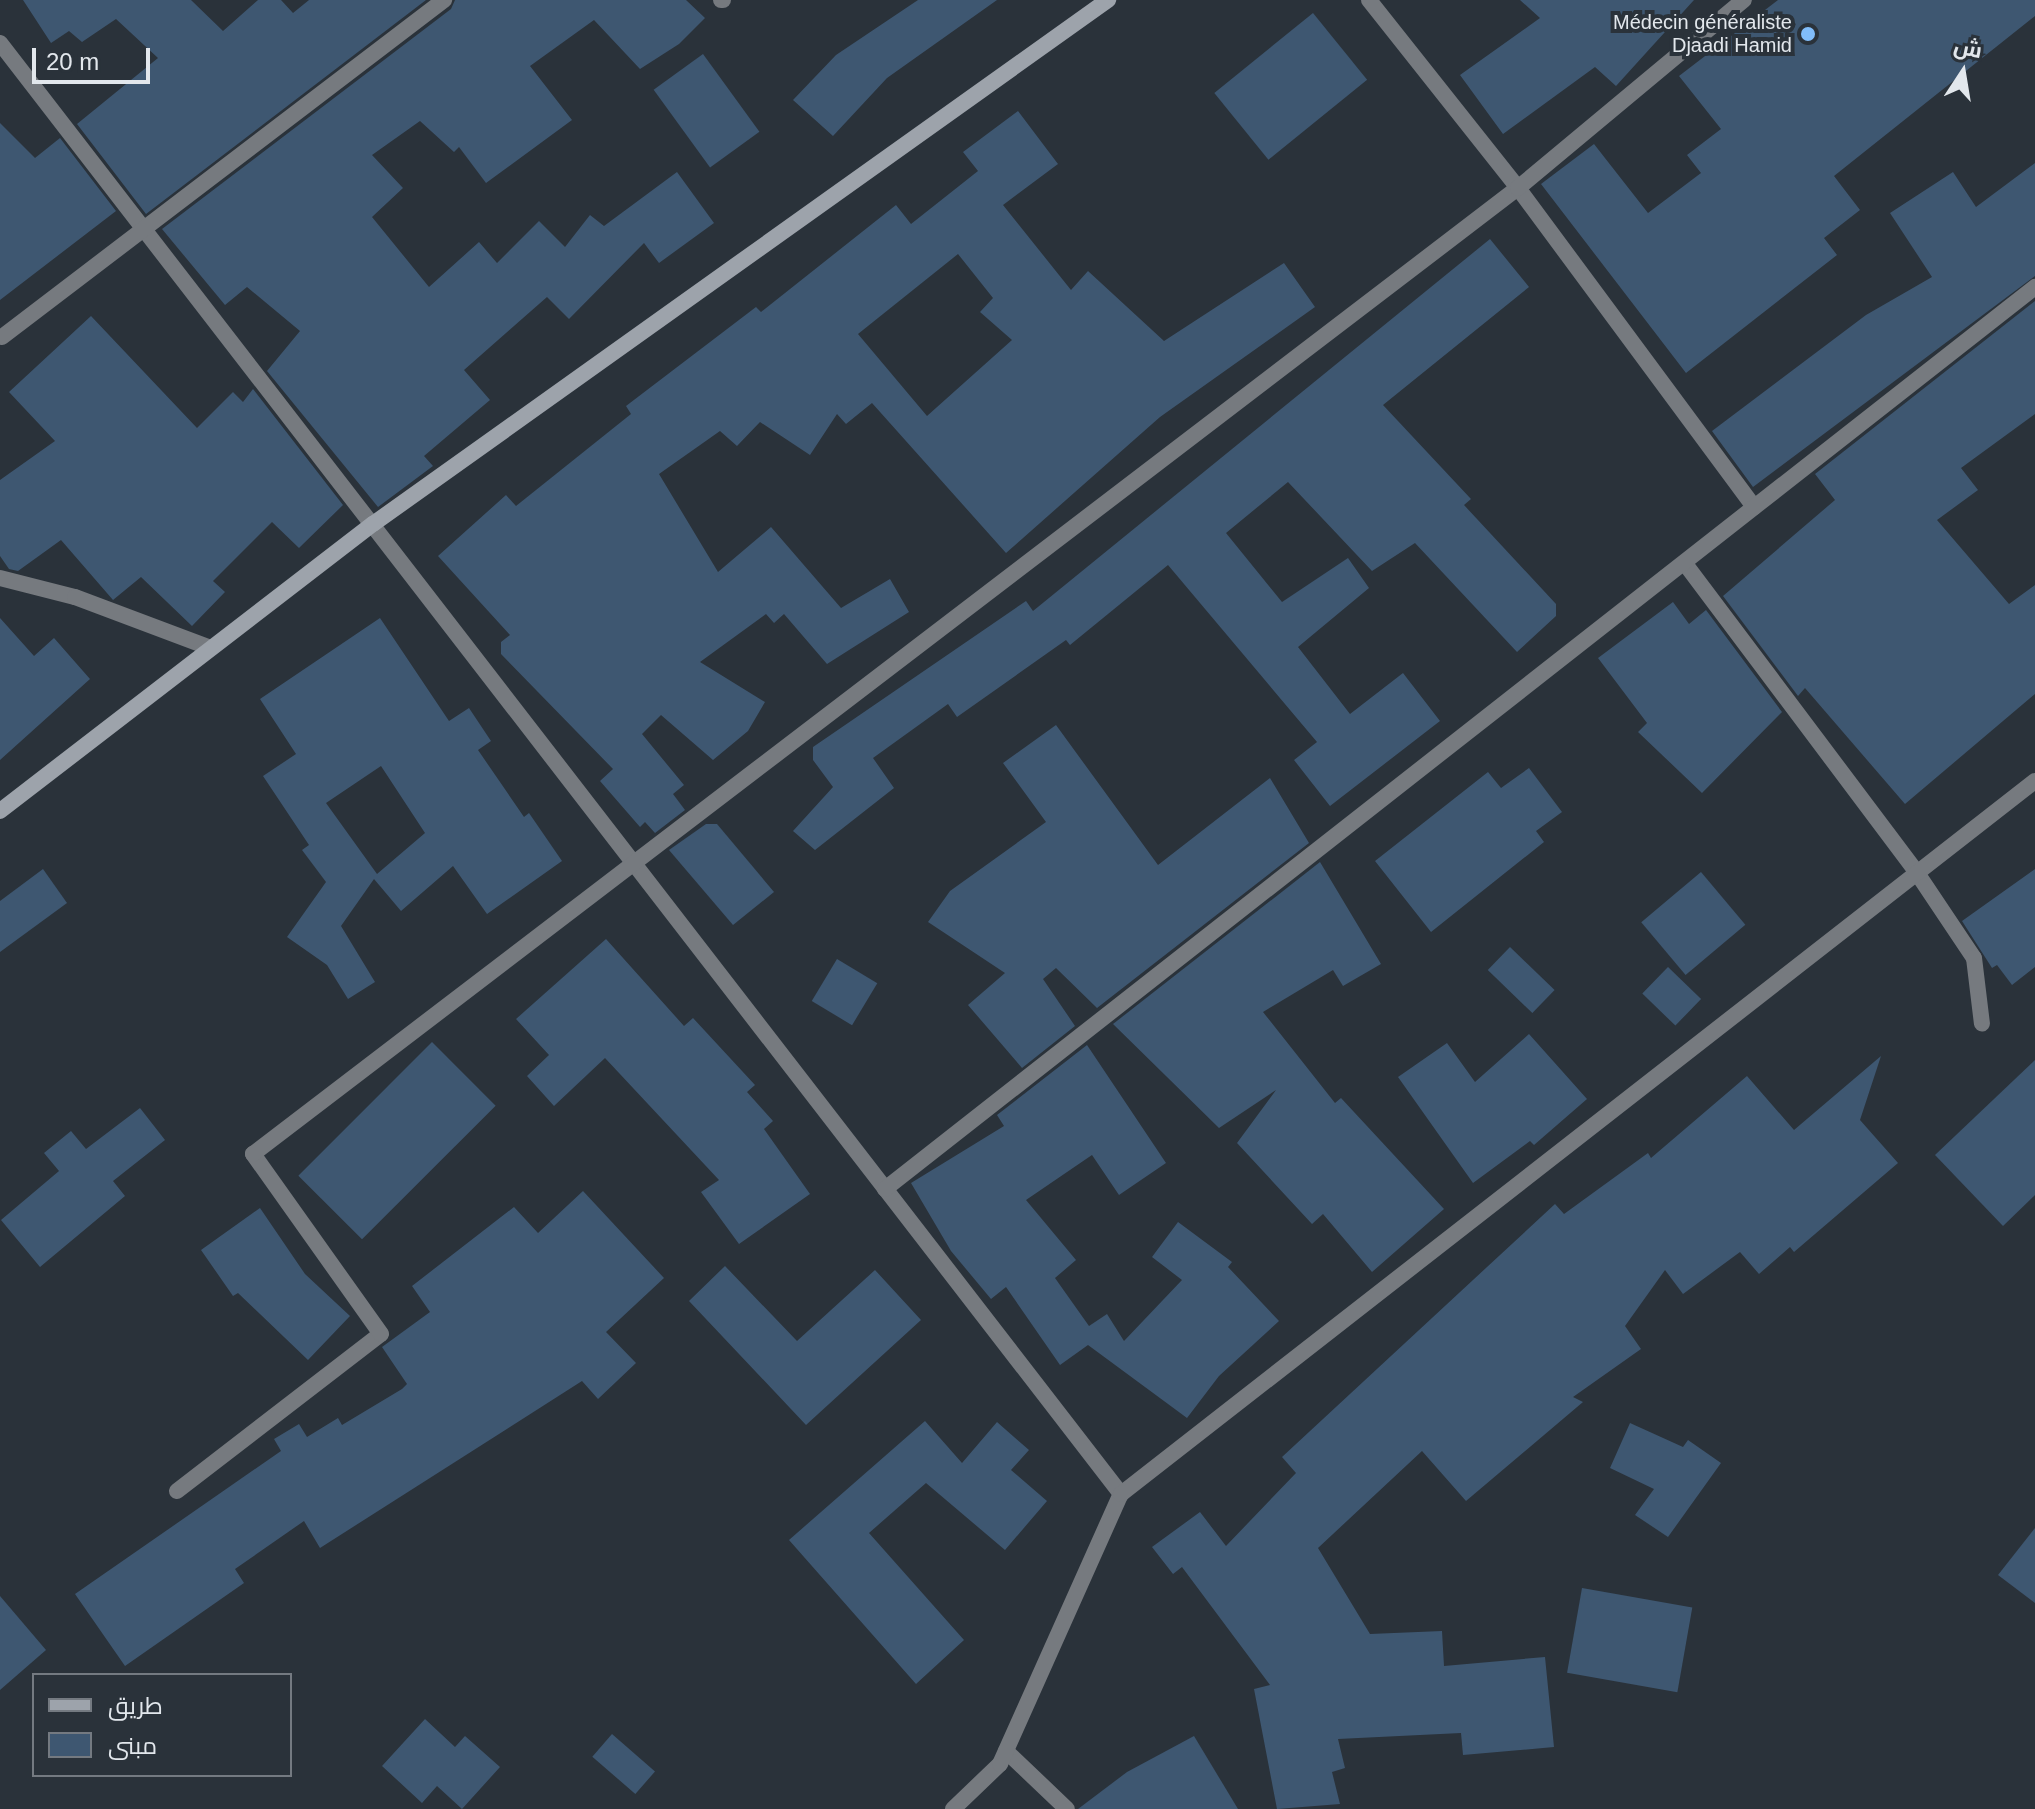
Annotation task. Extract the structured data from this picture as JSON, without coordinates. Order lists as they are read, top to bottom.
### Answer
{
  "places": ["Médecin généraliste Djaadi Hamid"],
  "legend": ["طريق", "مبنى"],
  "scale_bar": "20 m",
  "north": "top"
}
